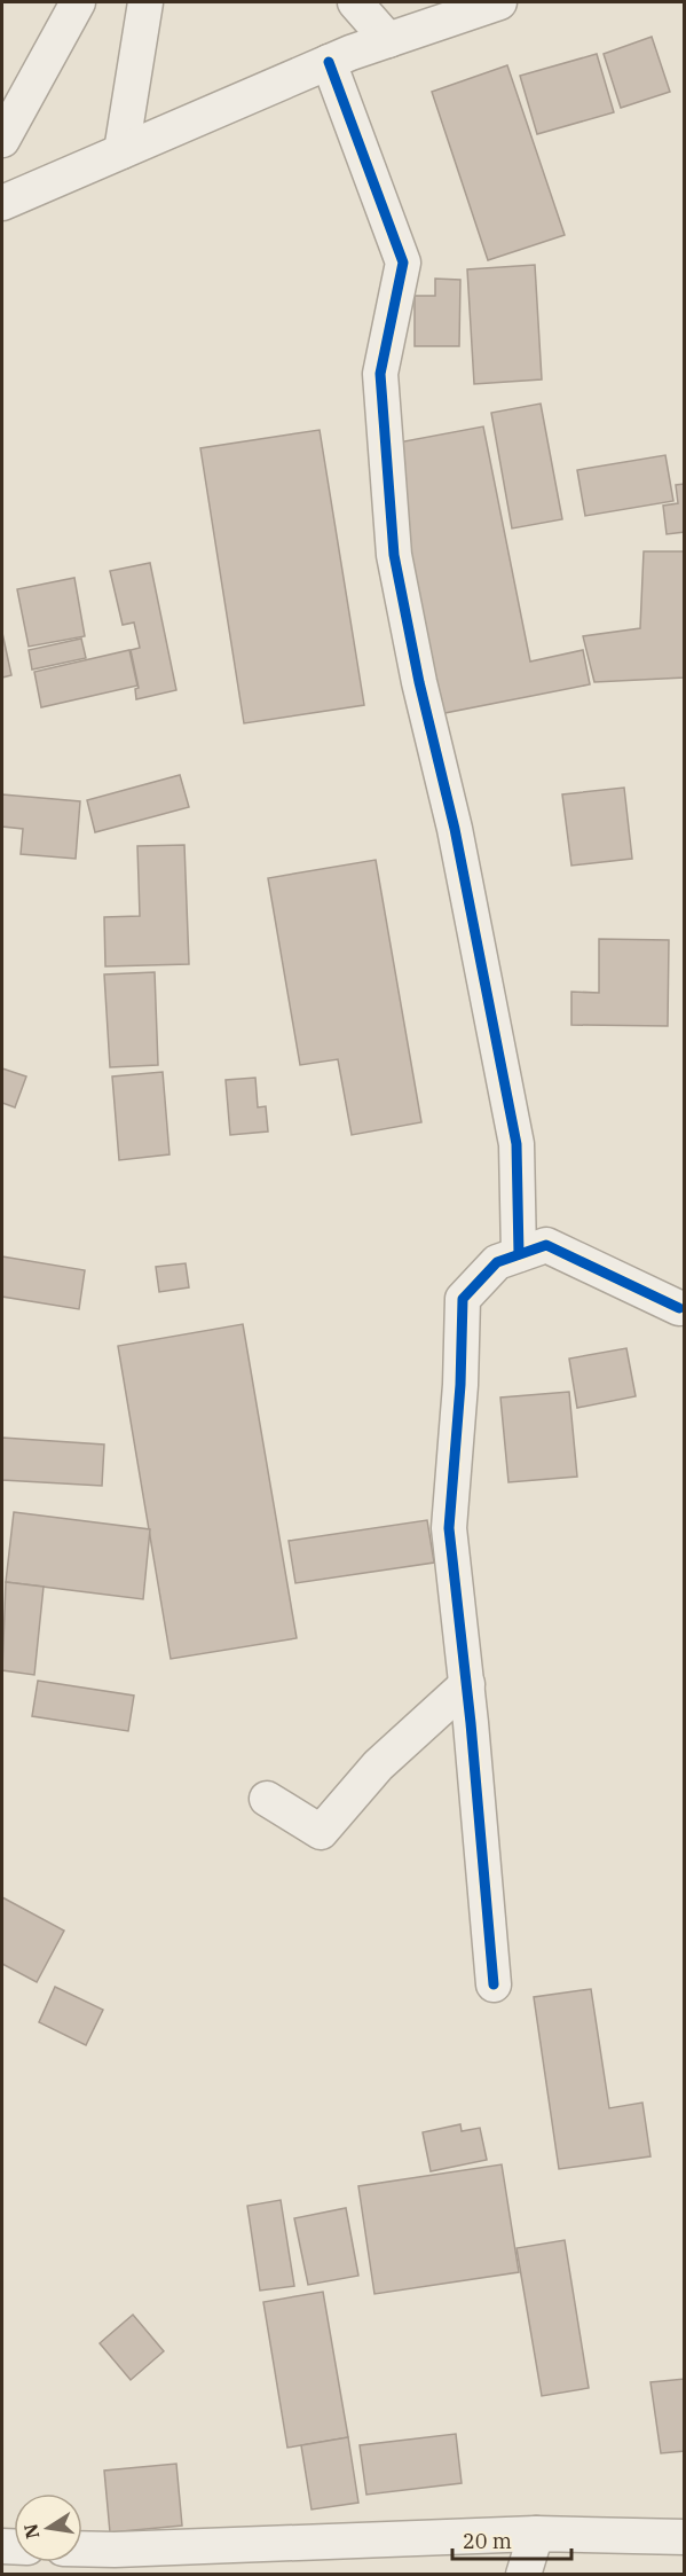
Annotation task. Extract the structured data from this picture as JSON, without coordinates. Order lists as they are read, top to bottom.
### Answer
{
  "scale_bar": "20 m",
  "north": "left"
}
